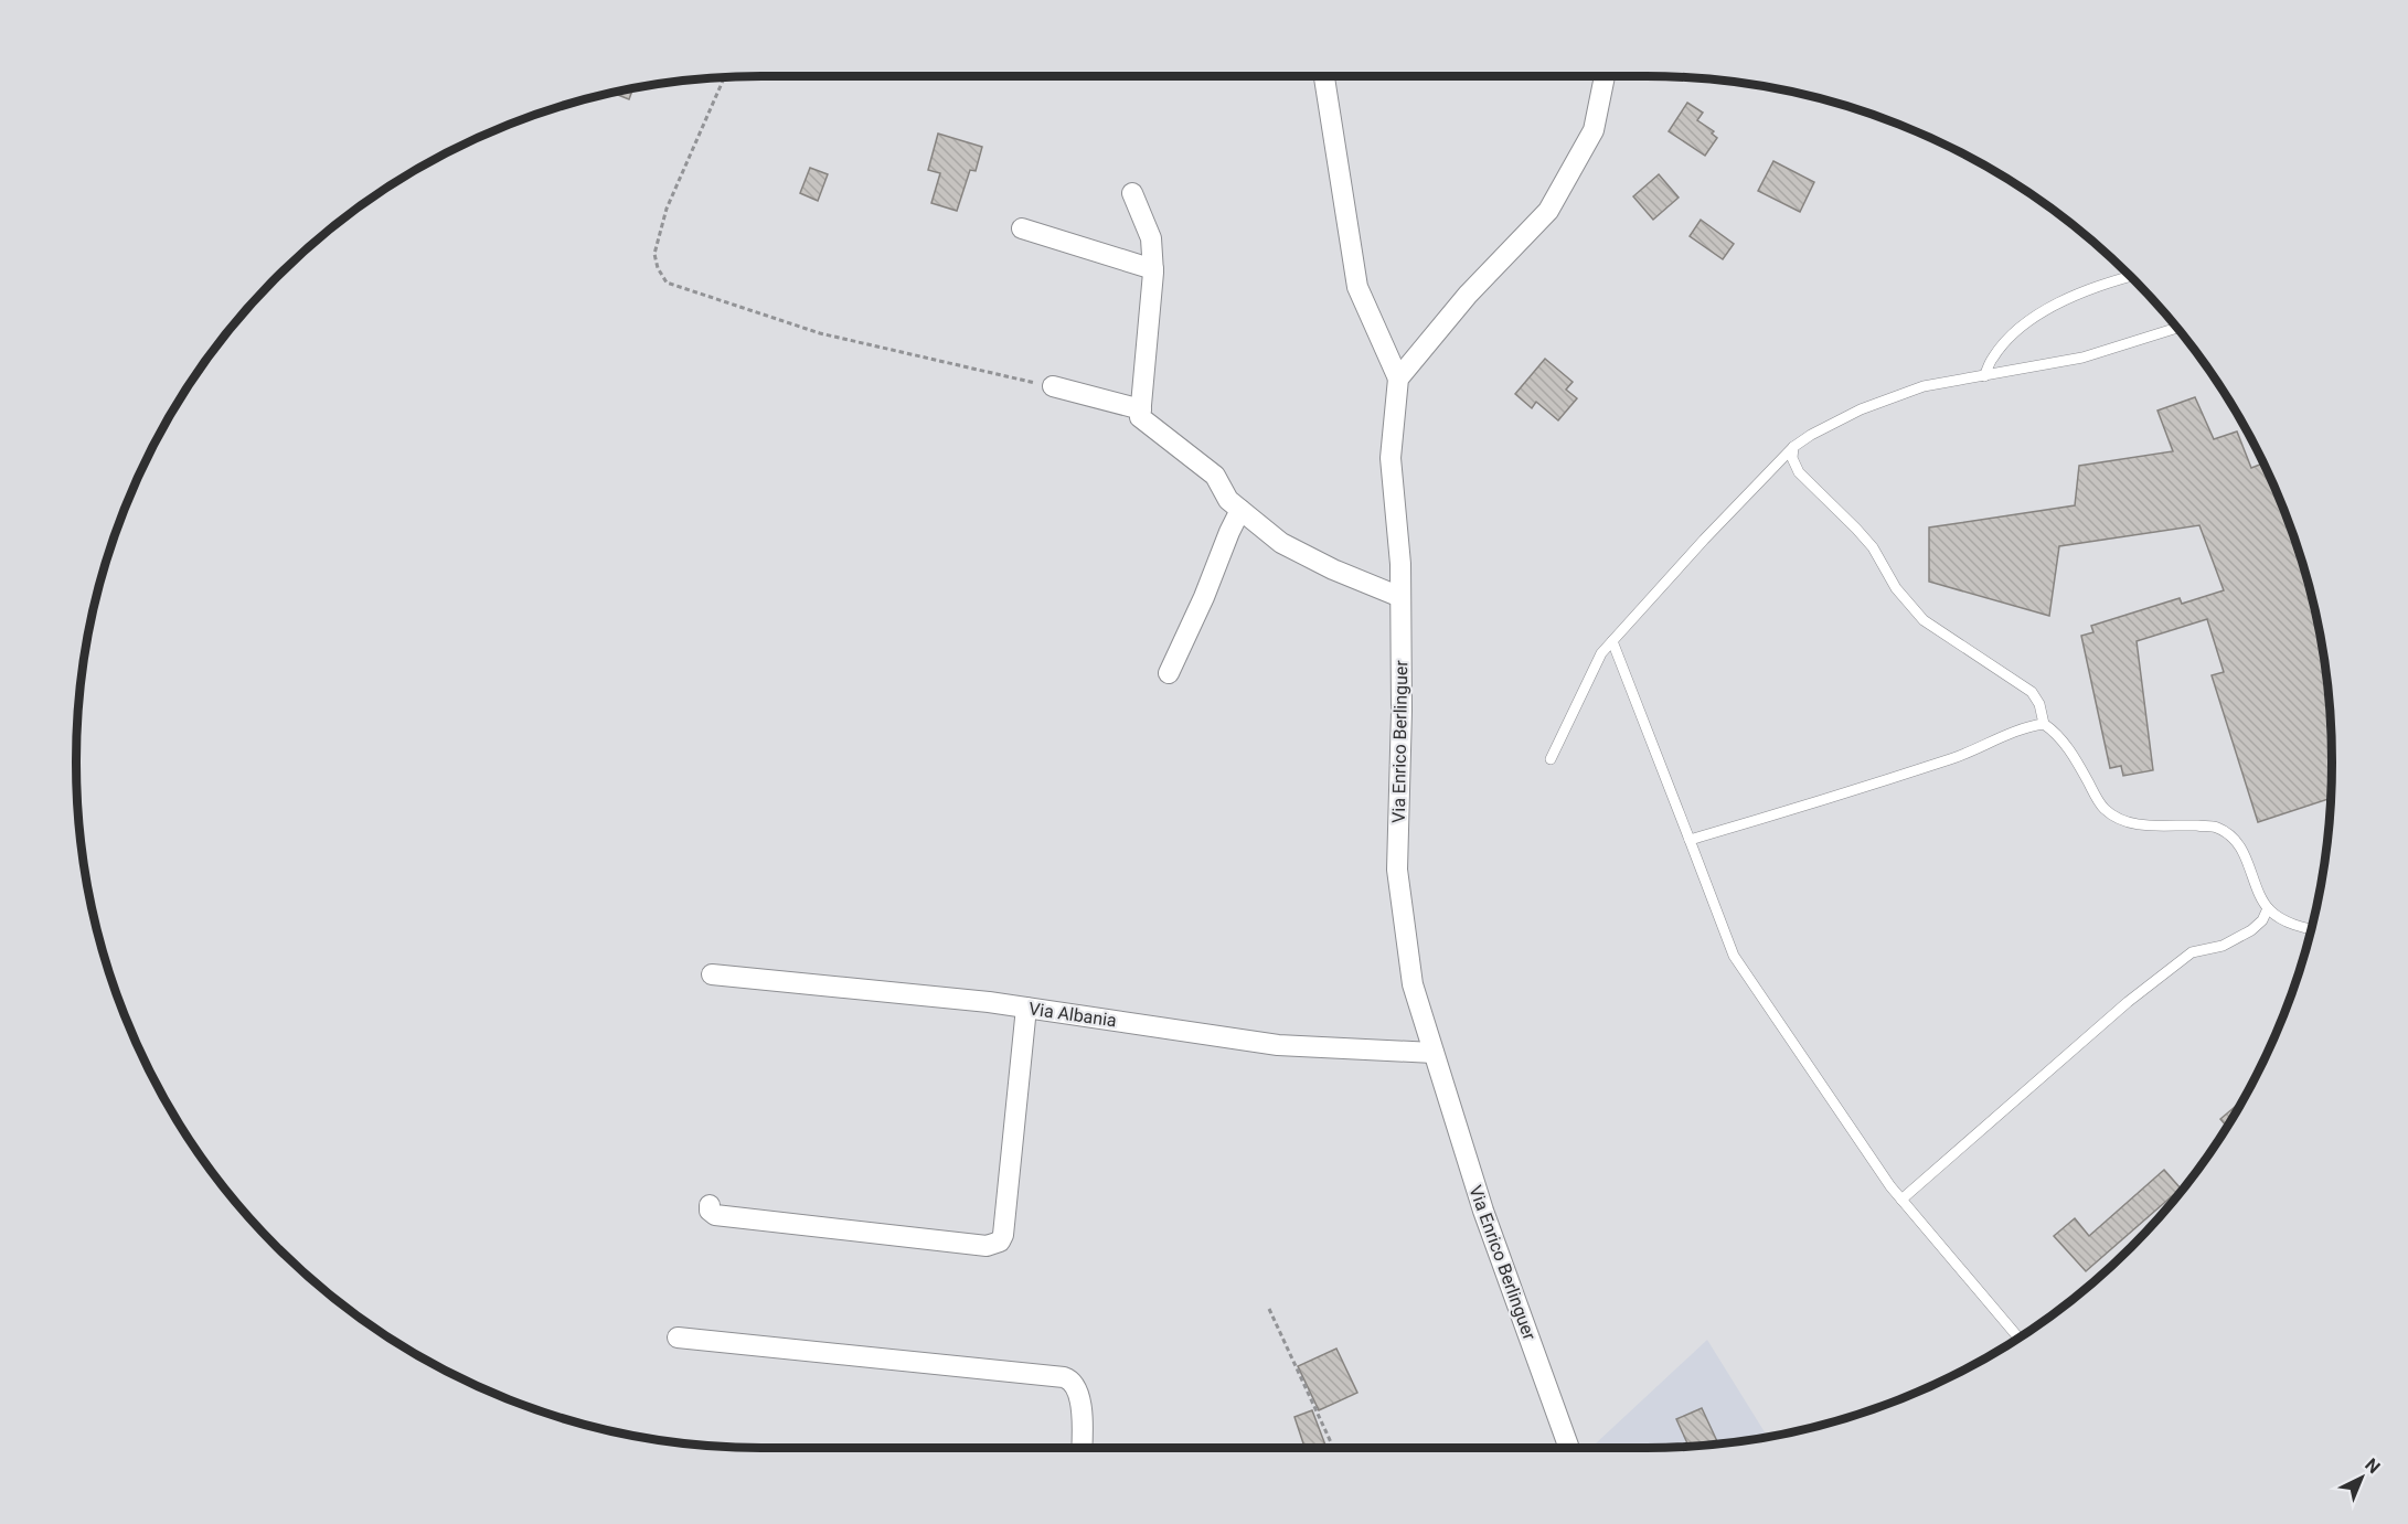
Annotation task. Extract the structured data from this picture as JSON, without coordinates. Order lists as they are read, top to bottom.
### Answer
{
  "streets": {
    "street": ["Via Enrico Berlinguer", "Via Albania"]
  },
  "crossings": [
    ["Via Enrico Berlinguer", "Via Albania"]
  ],
  "north": "top right"
}
